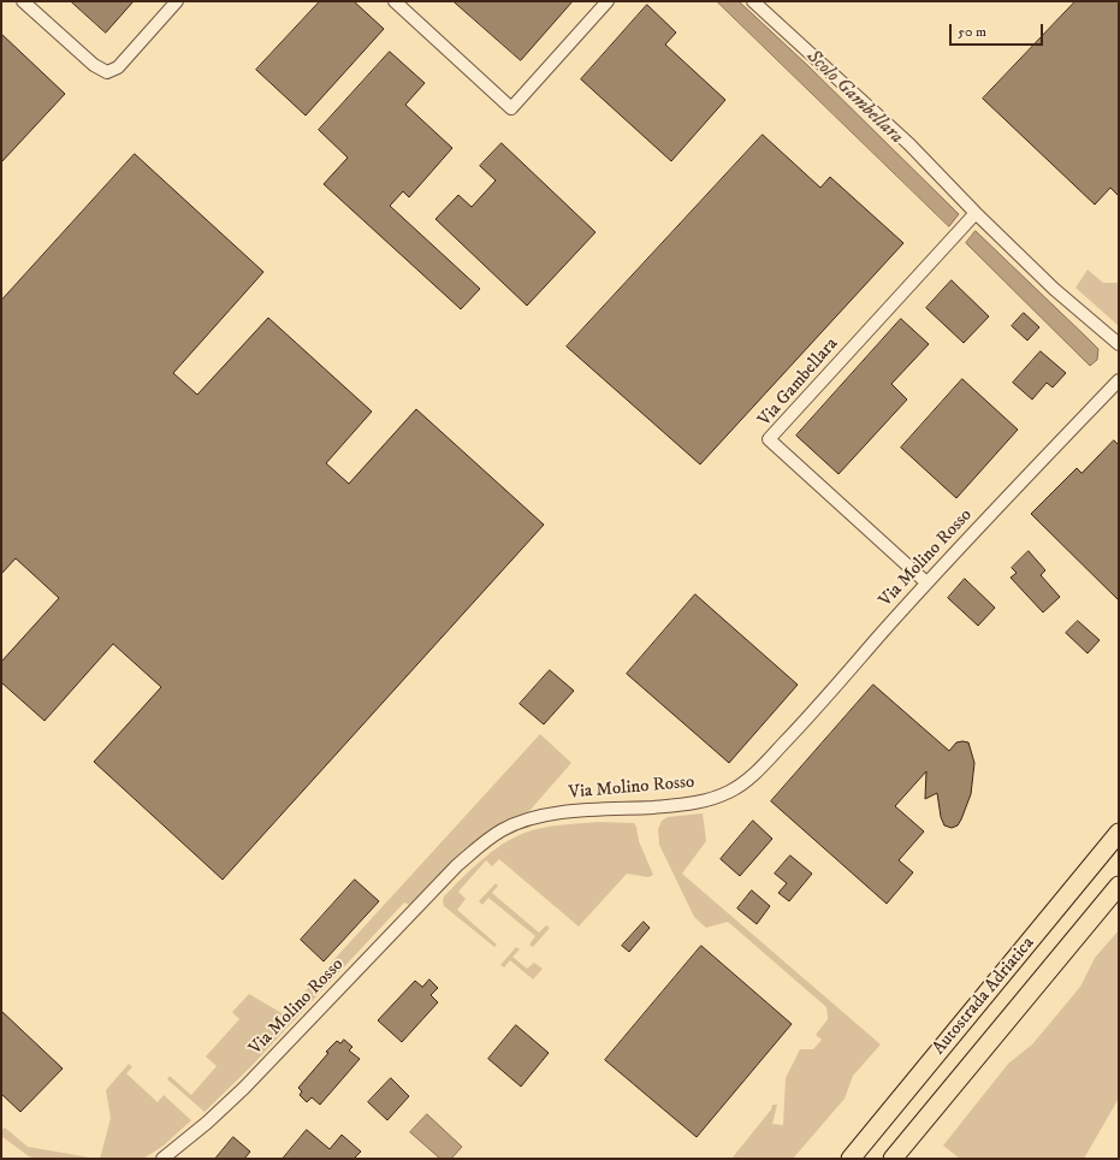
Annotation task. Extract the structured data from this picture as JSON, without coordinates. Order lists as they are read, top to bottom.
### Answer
{
  "streets": {
    "highway": ["Autostrada Adriatica"],
    "street": ["Via Gambellara", "Via Molino Rosso"]
  },
  "crossings": [
    ["Via Gambellara", "Via Molino Rosso"]
  ],
  "water": ["Scolo Gambellara"],
  "scale_bar": "50 m"
}
